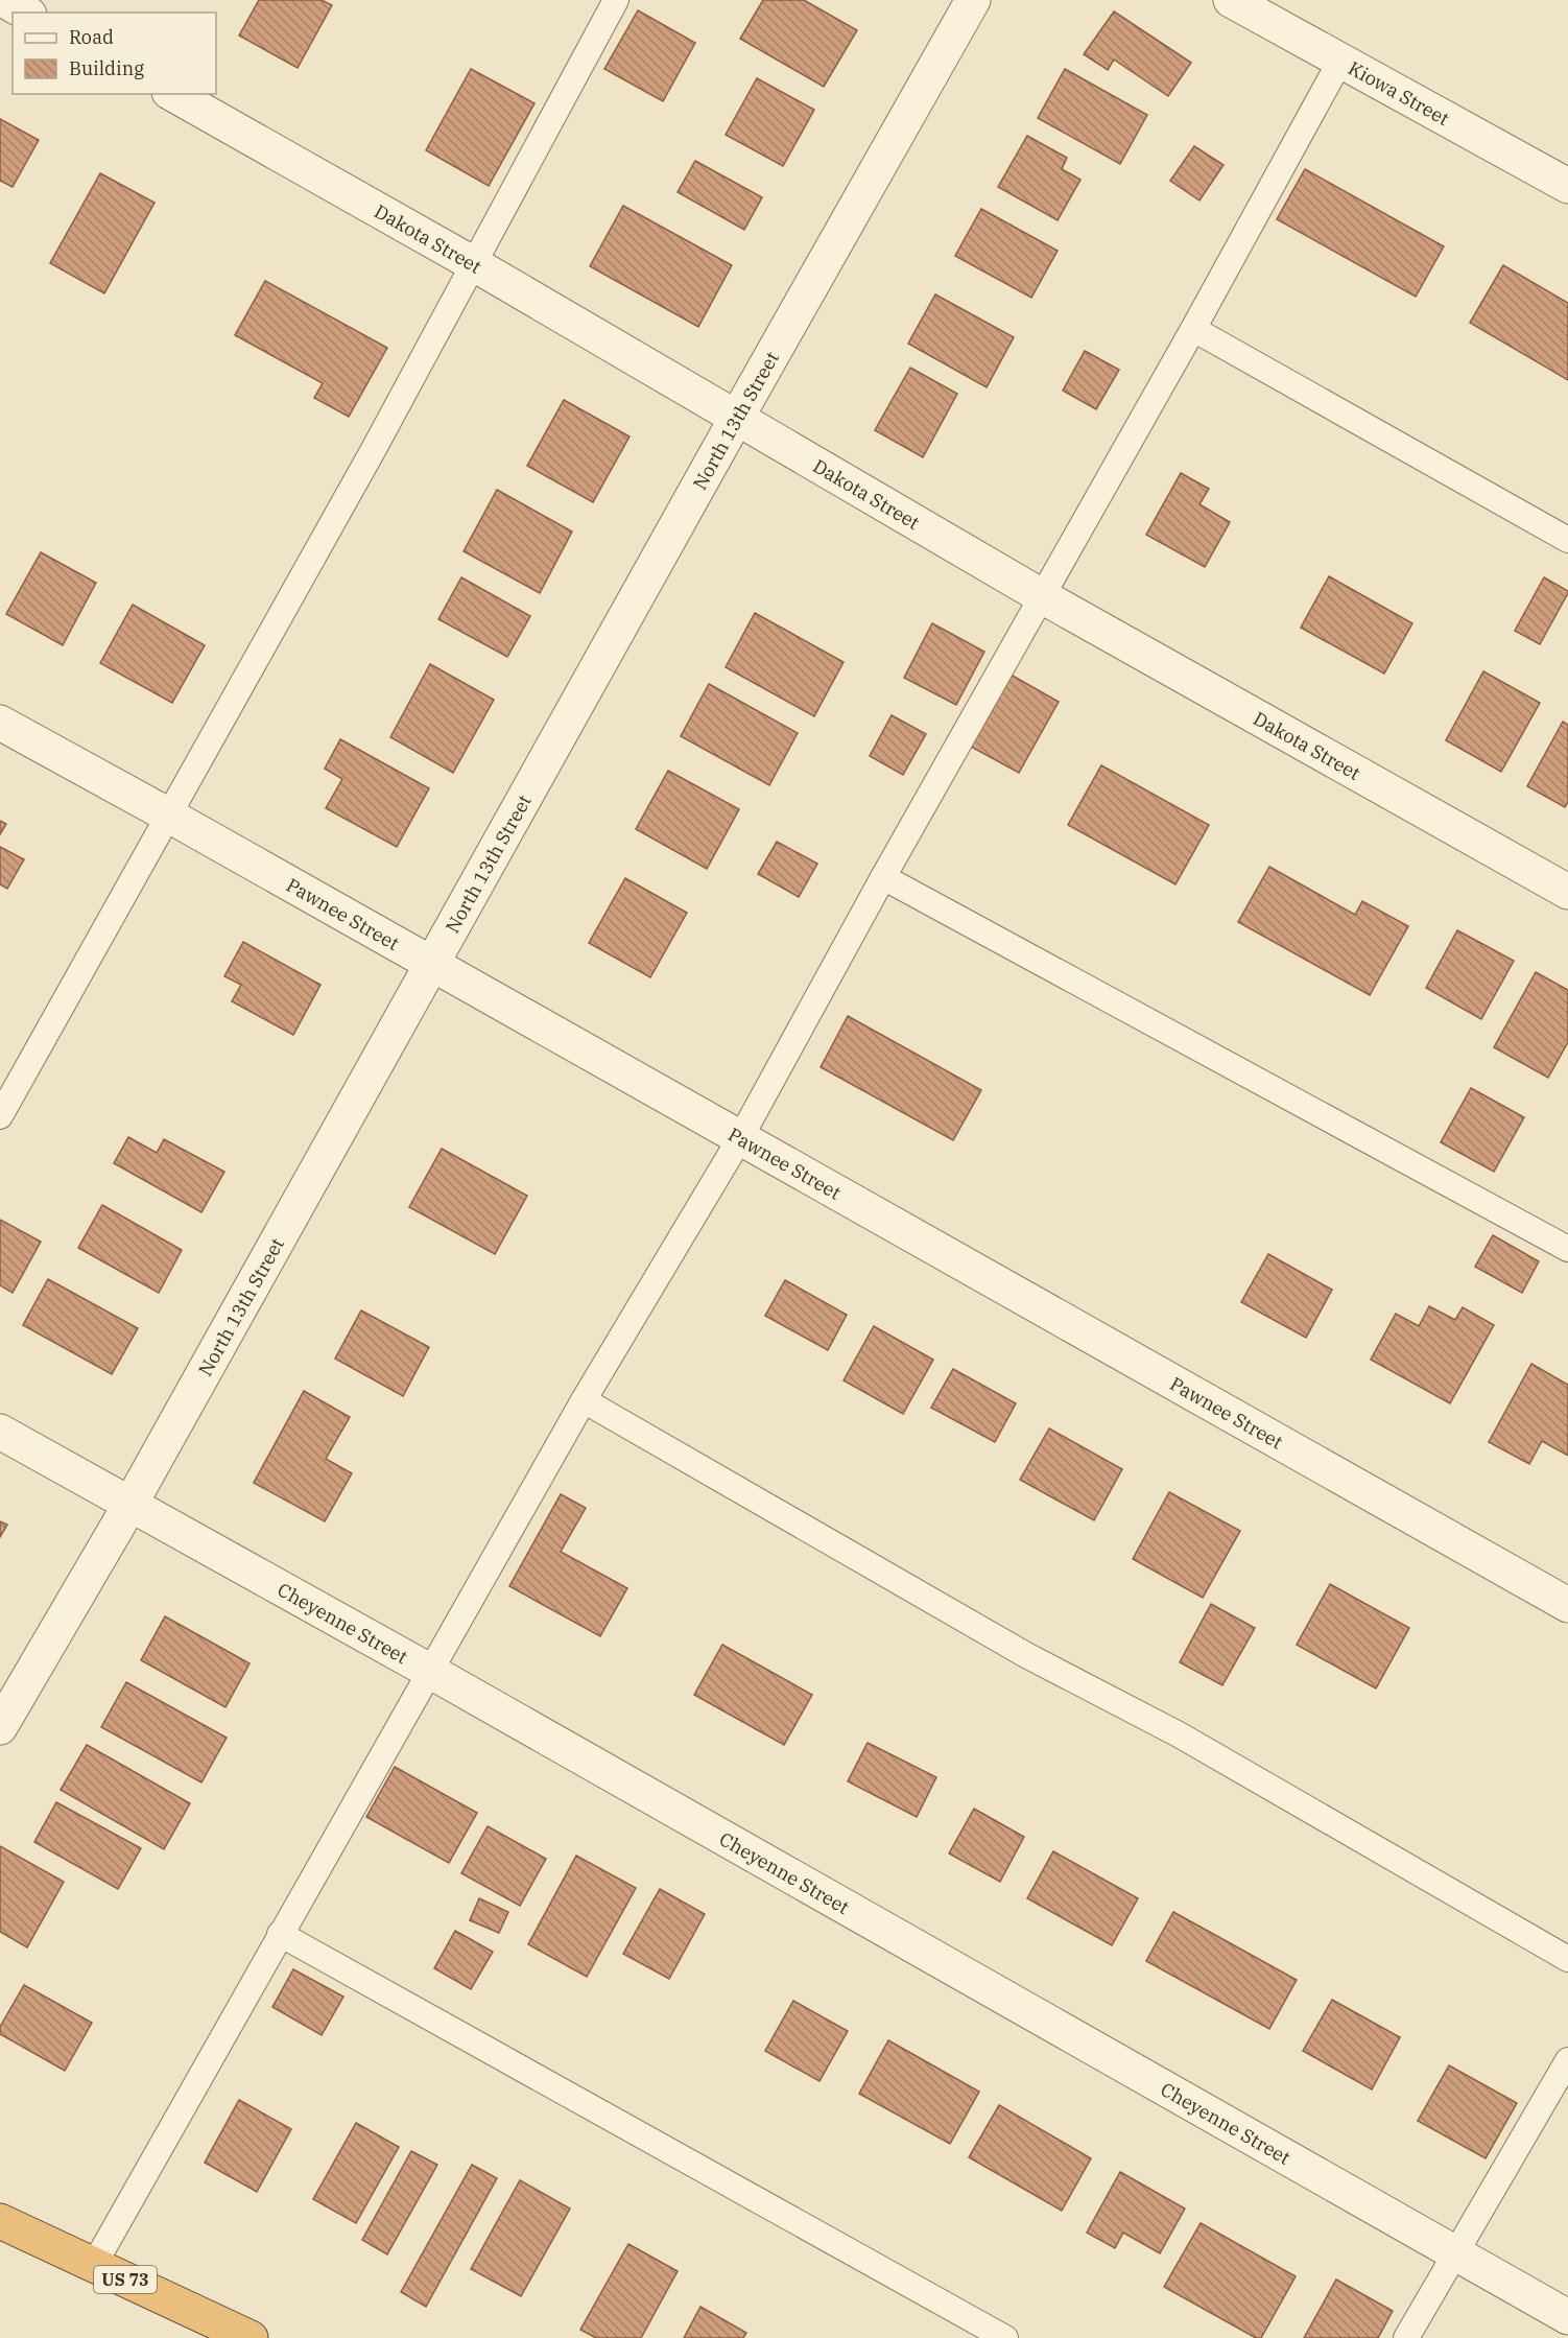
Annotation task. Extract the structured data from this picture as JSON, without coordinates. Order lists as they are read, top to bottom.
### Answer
{
  "streets": {
    "highway": ["US 73"],
    "street": [
      "Kiowa Street",
      "Dakota Street",
      "North 13th Street",
      "Pawnee Street",
      "Cheyenne Street"
    ]
  },
  "crossings": [
    ["Dakota Street", "North 13th Street"],
    ["North 13th Street", "Pawnee Street"],
    ["North 13th Street", "Cheyenne Street"]
  ],
  "legend": ["Road", "Building"]
}
